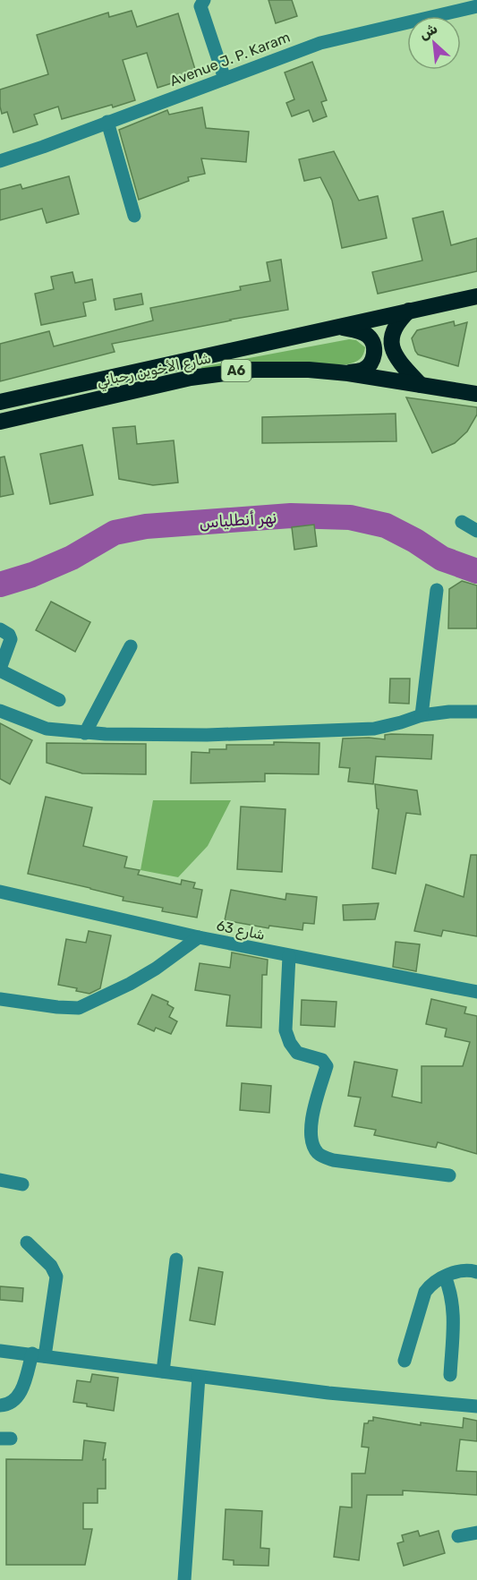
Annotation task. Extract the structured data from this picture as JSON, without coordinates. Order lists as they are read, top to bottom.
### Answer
{
  "streets": {
    "highway": ["شارع الأخوين رحباني", "A6"],
    "street": ["Avenue J. P. Karam", "شارع 63"]
  },
  "water": ["نهر أنطلياس"],
  "north": "top left"
}
